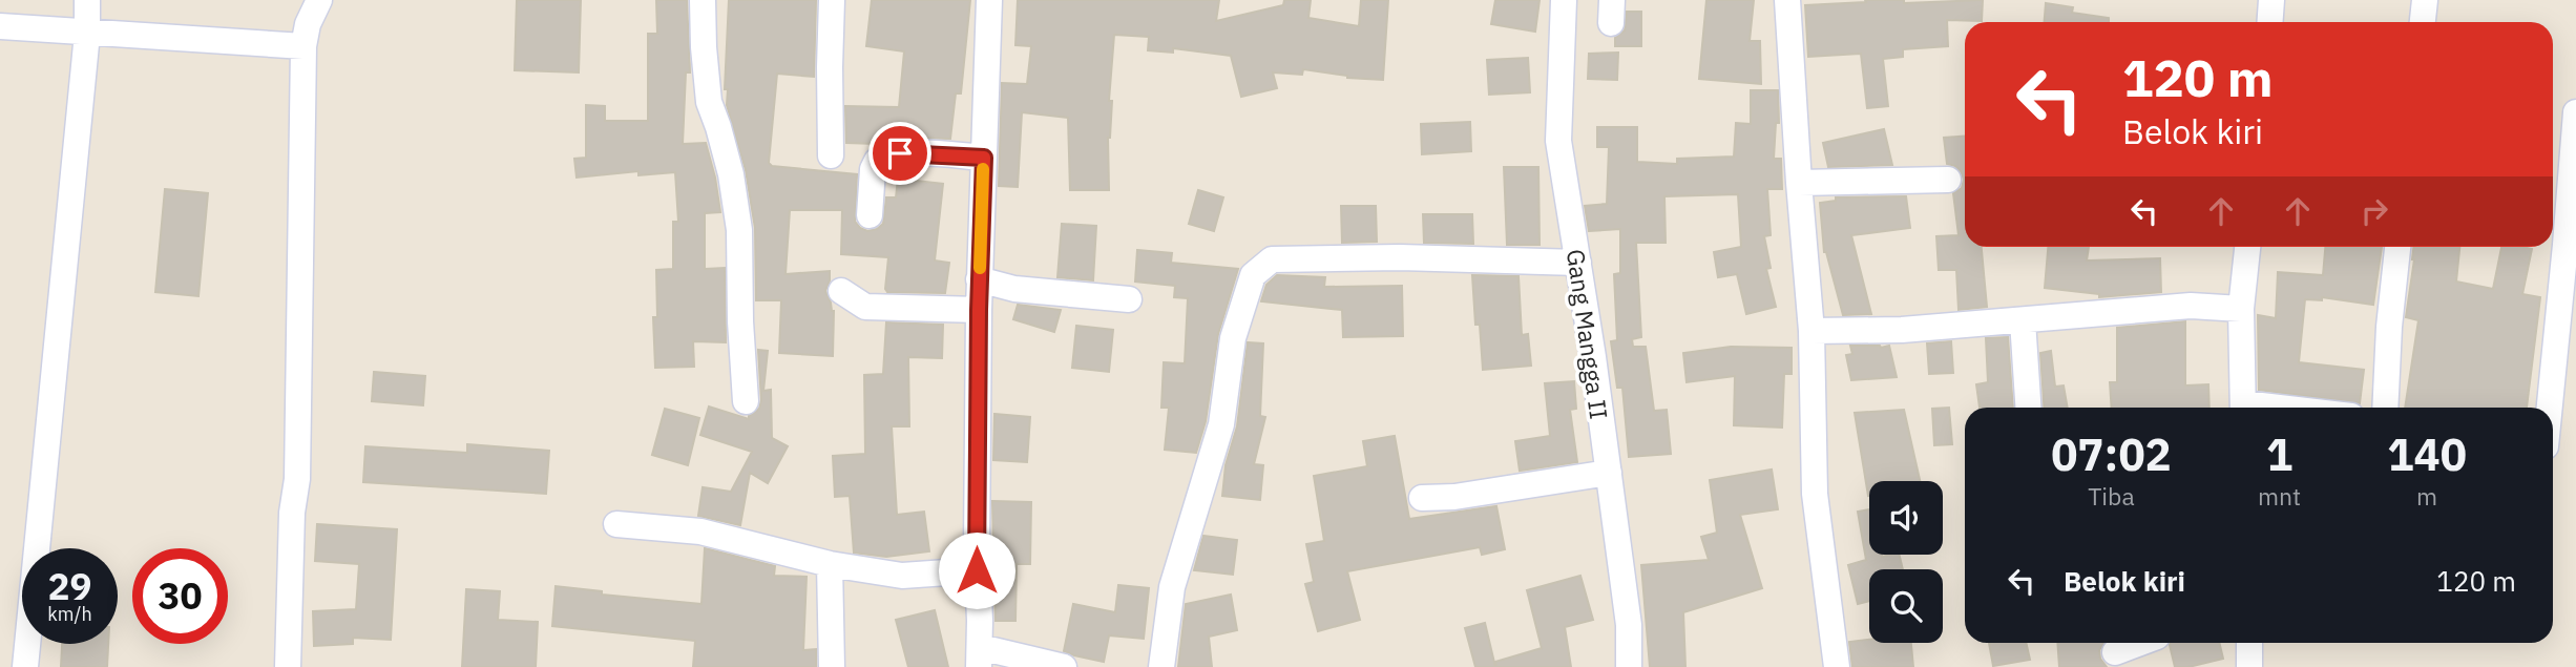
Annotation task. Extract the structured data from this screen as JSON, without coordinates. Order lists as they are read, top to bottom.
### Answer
{
  "streets": {
    "street": ["Gang Mangga II"]
  },
  "page": {
    "turn": ["120 m", "Belok kiri"],
    "eta": [
      "07:02",
      "Tiba",
      "1",
      "mnt",
      "140",
      "m"
    ],
    "list": [
      {
        "name": "Belok kiri",
        "value": "120 m"
      }
    ],
    "speed": "29 km/h",
    "limit": "30"
  }
}
